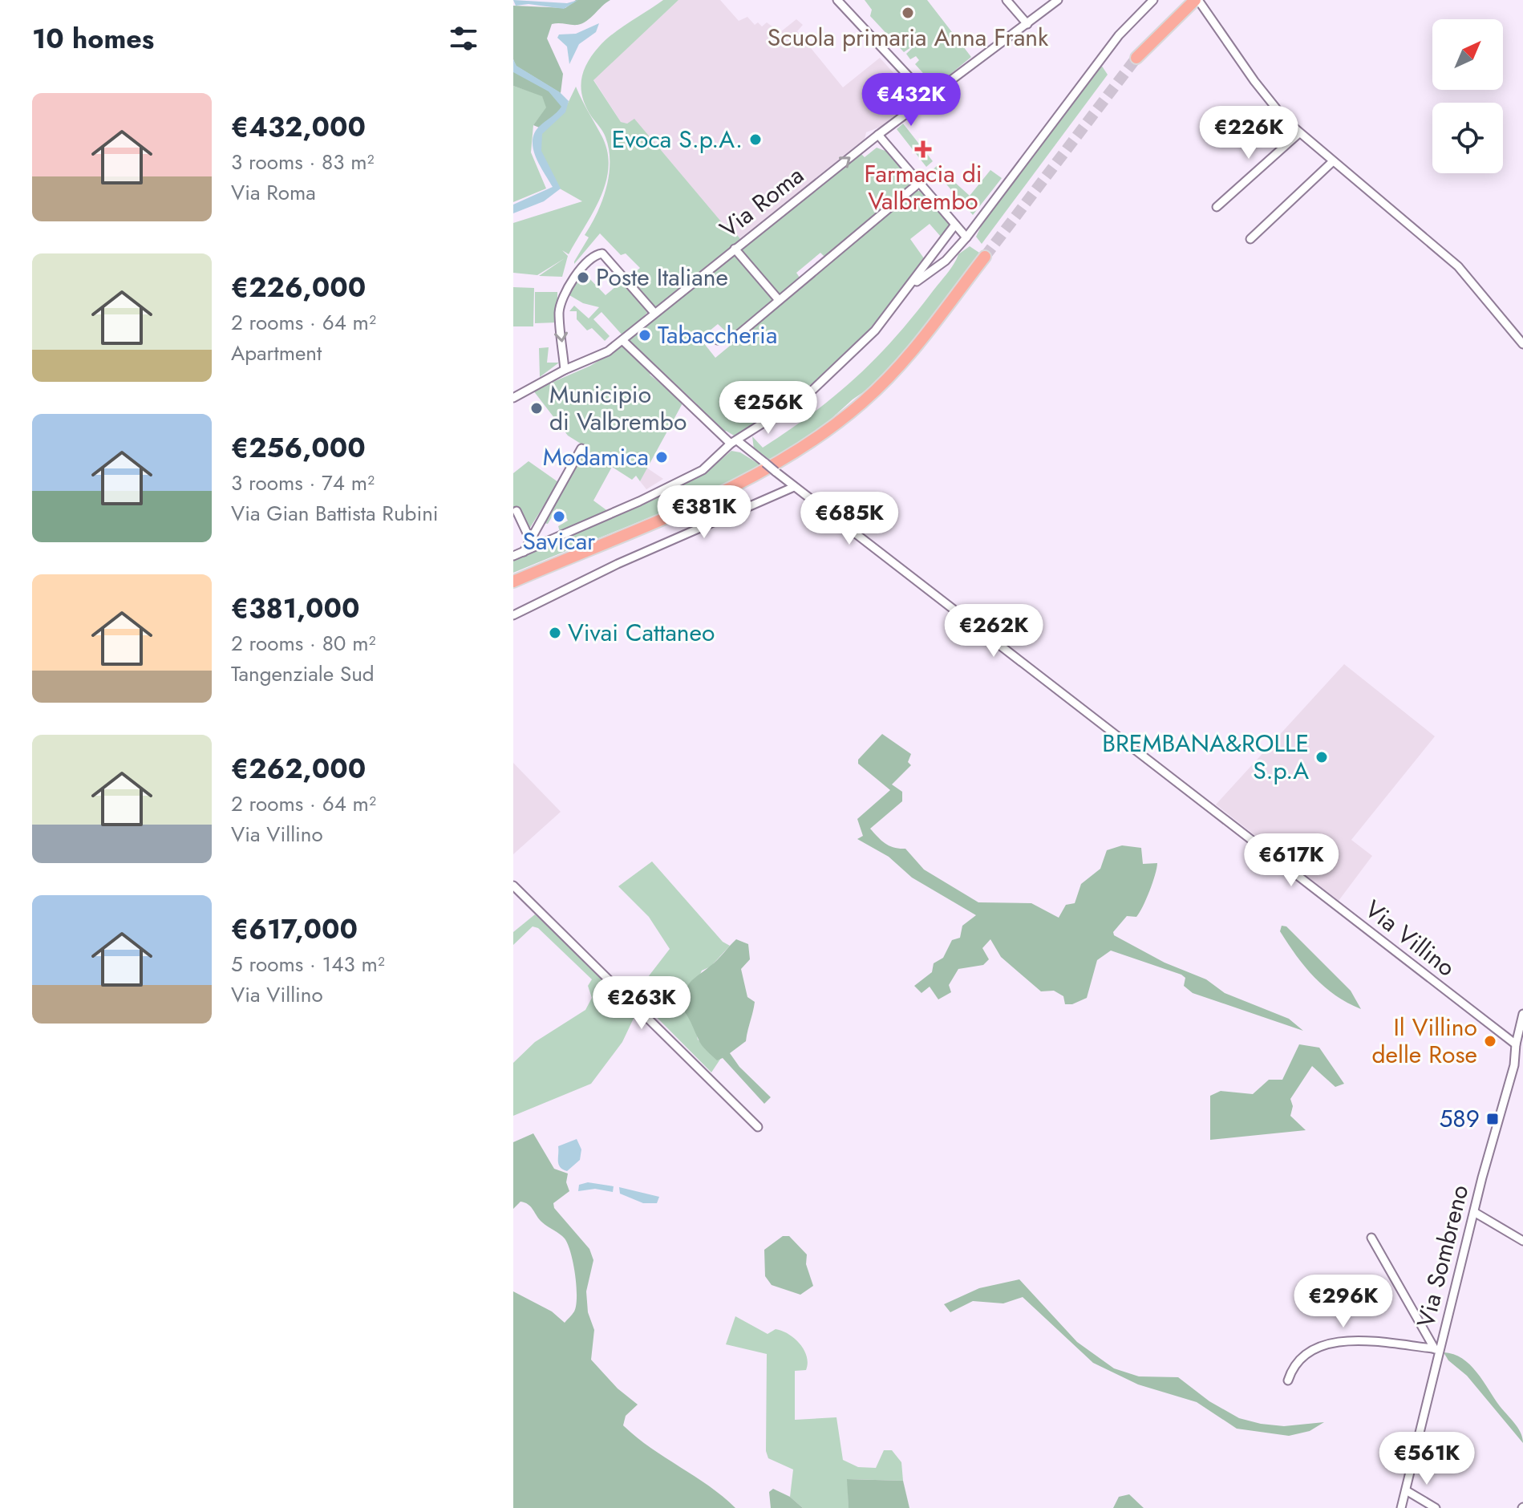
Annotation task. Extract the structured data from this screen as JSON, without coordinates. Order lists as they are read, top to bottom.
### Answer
{
  "streets": {
    "street": ["Via Roma", "Via Villino", "Via Sombreno"]
  },
  "crossings": [
    ["Via Roma", "Via Villino"],
    ["Via Villino", "Via Sombreno"]
  ],
  "places": {
    "other": [
      "Scuola primaria Anna Frank",
      "Evoca S.p.A.",
      "Poste Italiane",
      "Tabaccheria",
      "Municipio di Valbrembo",
      "Modamica",
      "Savicar",
      "Vivai Cattaneo",
      "BREMBANA&ROLLE S.p.A",
      "Il Villino delle Rose"
    ],
    "health": ["Farmacia di Valbrembo"],
    "transit": ["589"]
  },
  "north": "top right",
  "page": {
    "heading": "10 homes",
    "price": [
      "€432K",
      "€226K",
      "€256K",
      "€381K",
      "€685K",
      "€262K",
      "€617K",
      "€263K",
      "€296K",
      "€561K"
    ],
    "list": [
      {
        "name": "€432,000",
        "note": "3 rooms · 83 m² · Via Roma"
      },
      {
        "name": "€226,000",
        "note": "2 rooms · 64 m² · Apartment"
      },
      {
        "name": "€256,000",
        "note": "3 rooms · 74 m² · Via Gian Battista Rubini"
      },
      {
        "name": "€381,000",
        "note": "2 rooms · 80 m² · Tangenziale Sud"
      },
      {
        "name": "€262,000",
        "note": "2 rooms · 64 m² · Via Villino"
      },
      {
        "name": "€617,000",
        "note": "5 rooms · 143 m² · Via Villino"
      }
    ]
  }
}
